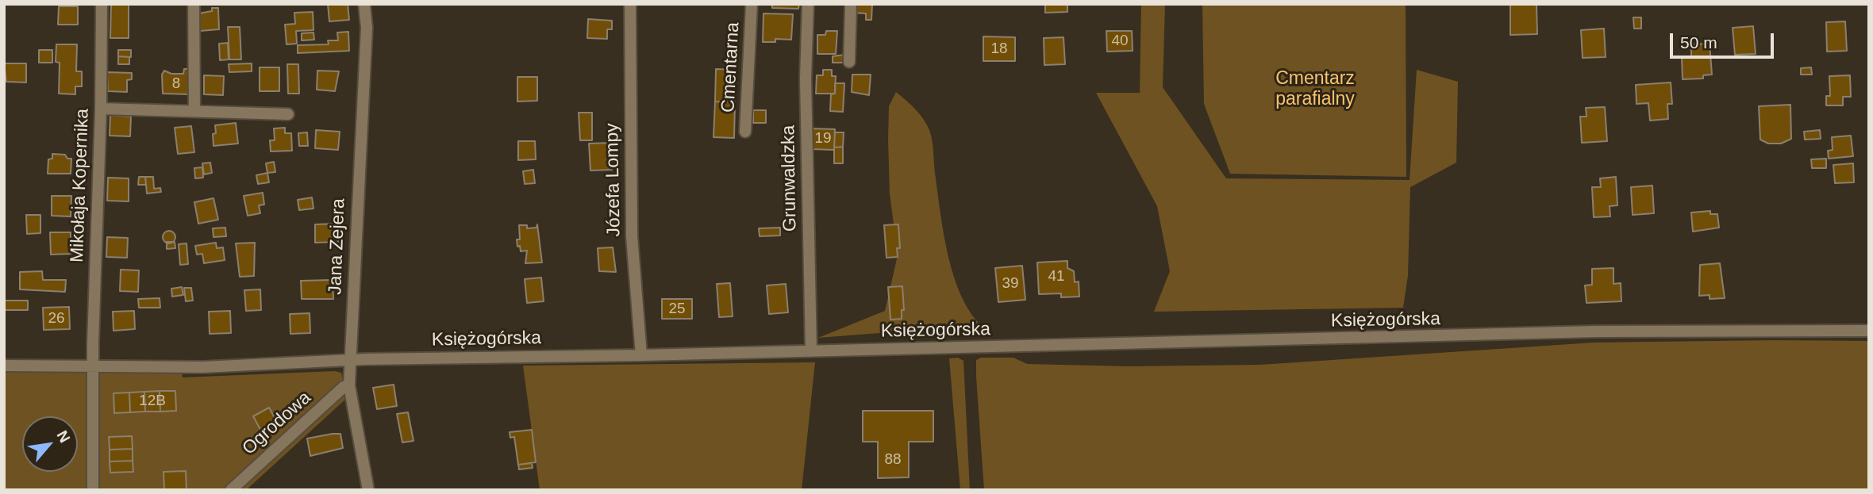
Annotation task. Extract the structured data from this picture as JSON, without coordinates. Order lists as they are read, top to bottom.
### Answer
{
  "streets": {
    "street": [
      "Cmentarna",
      "Grunwaldzka",
      "Józefa Lompy",
      "Mikołaja Kopernika",
      "Jana Zejera",
      "Księżogórska",
      "Ogrodowa"
    ]
  },
  "crossings": [
    ["Grunwaldzka", "Księżogórska"],
    ["Józefa Lompy", "Księżogórska"],
    ["Mikołaja Kopernika", "Księżogórska"],
    ["Jana Zejera", "Księżogórska"],
    ["Jana Zejera", "Ogrodowa"]
  ],
  "parks": ["Cmentarz parafialny"],
  "house_numbers": [
    "40",
    "18",
    "8",
    "19",
    "41",
    "39",
    "25",
    "26",
    "12B",
    "88"
  ],
  "scale_bar": "50 m",
  "north": "top right"
}
